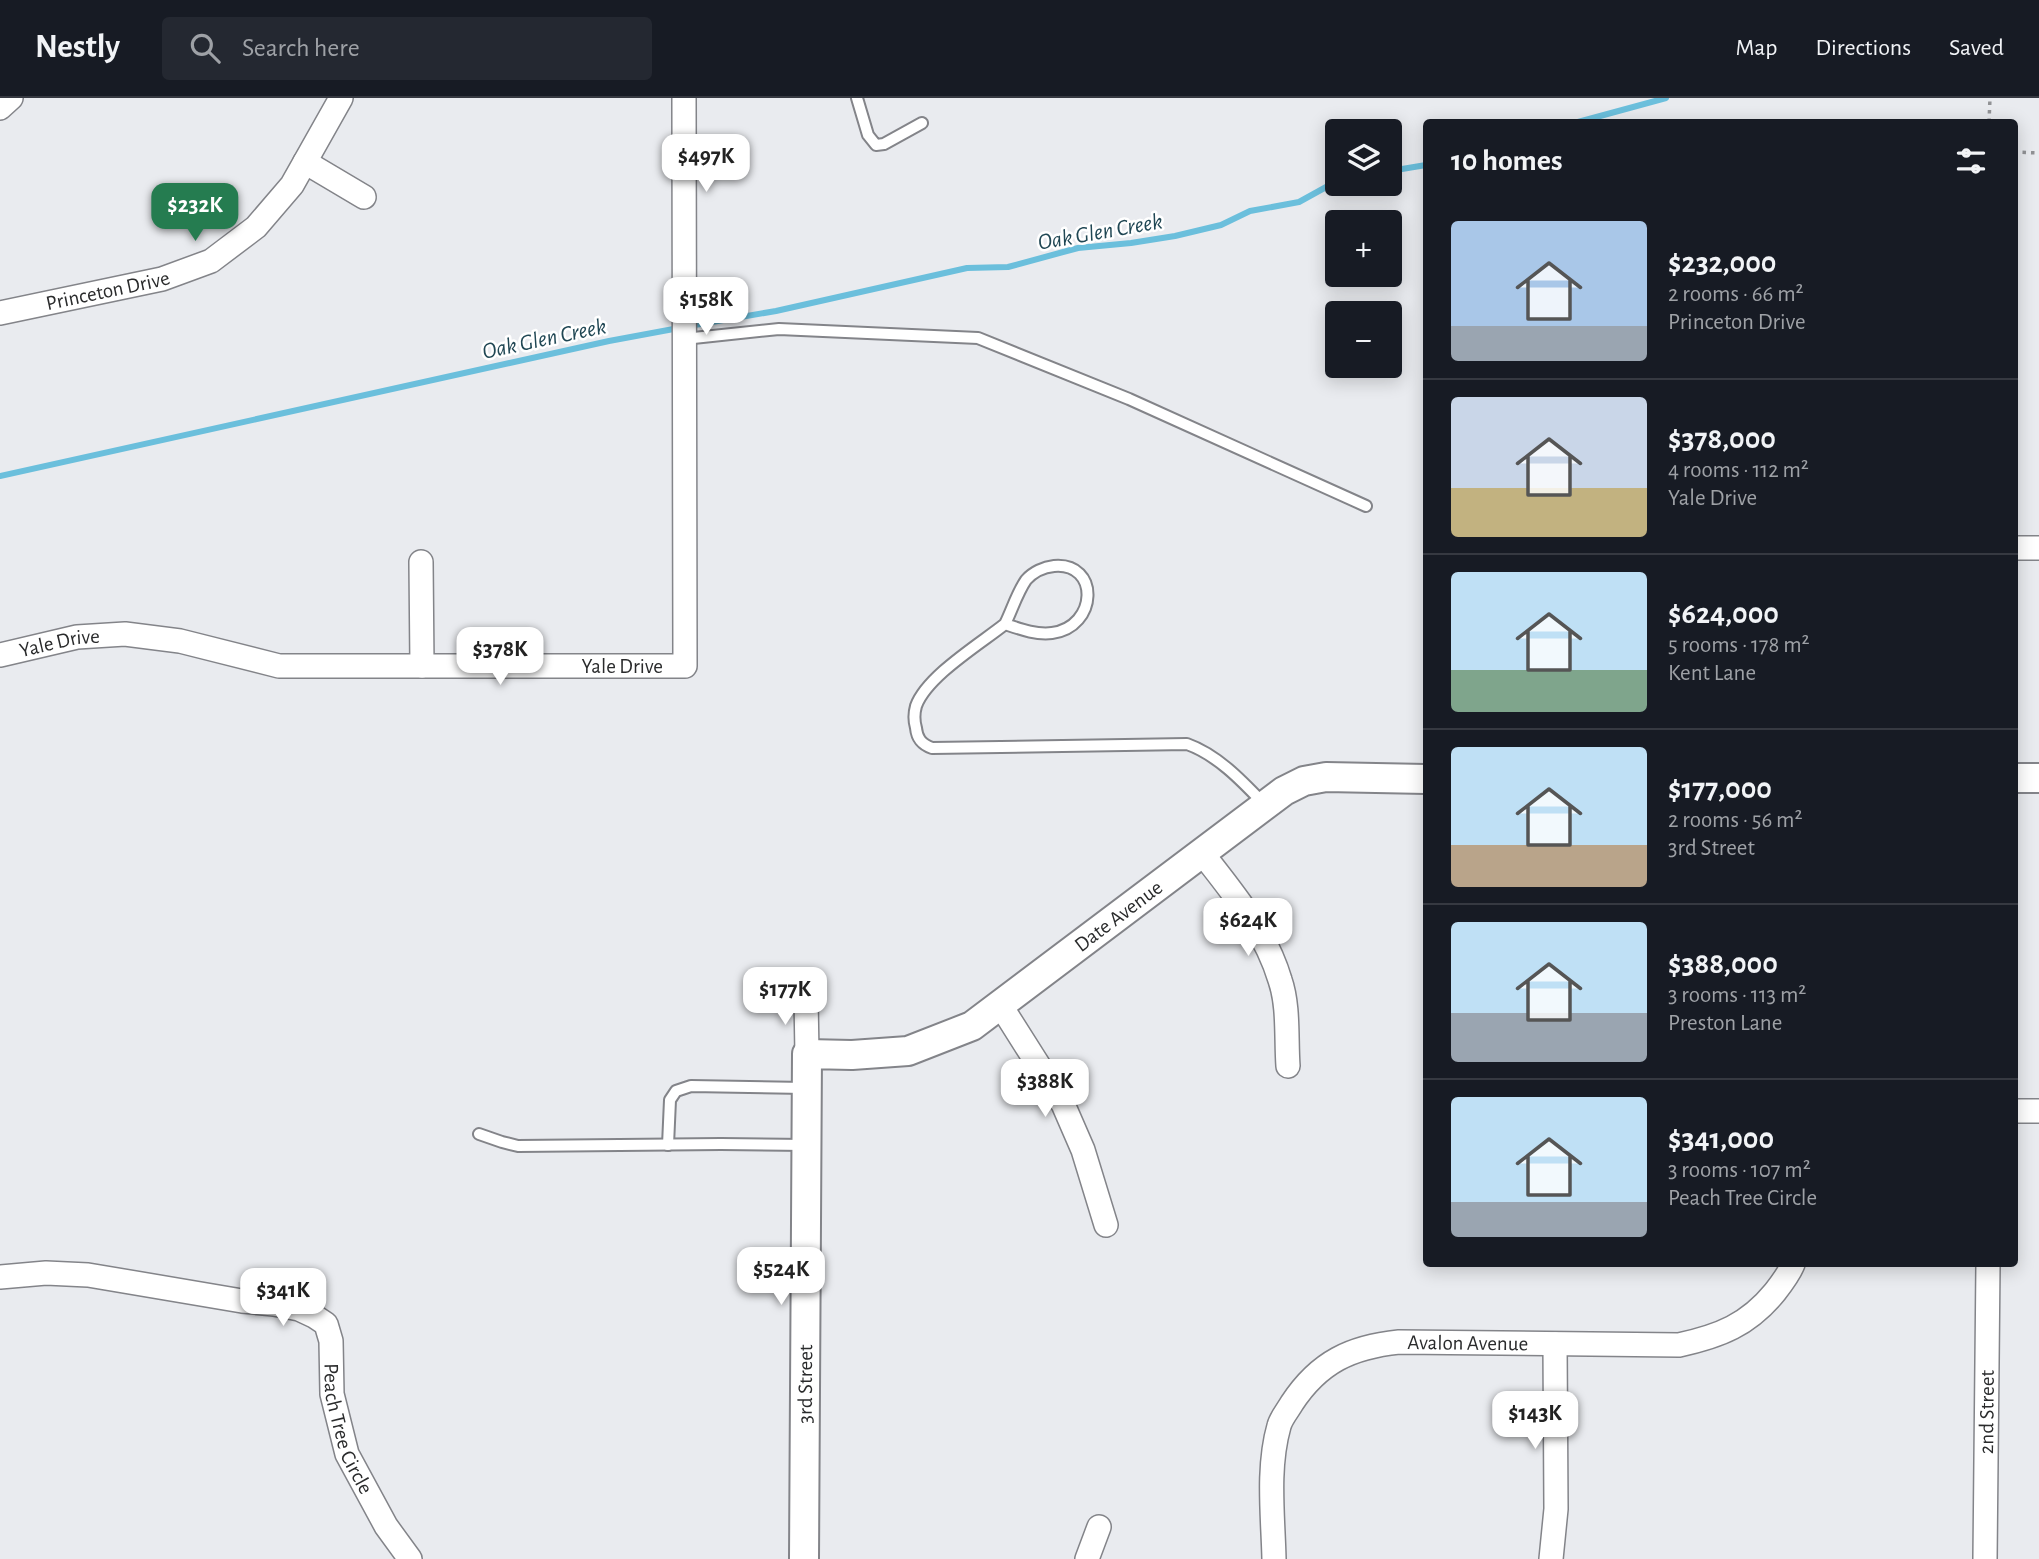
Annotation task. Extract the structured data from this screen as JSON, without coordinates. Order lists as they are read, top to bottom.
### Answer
{
  "streets": {
    "street": [
      "Princeton Drive",
      "Yale Drive",
      "Date Avenue",
      "Avalon Avenue",
      "3rd Street",
      "2nd Street",
      "Peach Tree Circle"
    ]
  },
  "crossings": [
    ["Date Avenue", "3rd Street"]
  ],
  "water": ["Oak Glen Creek"],
  "page": {
    "header": "Nestly",
    "search": "Search here",
    "nav": ["Map", "Directions", "Saved"],
    "map_buttons": ["+", "−"],
    "heading": "10 homes",
    "price": [
      "$497K",
      "$232K",
      "$158K",
      "$378K",
      "$624K",
      "$177K",
      "$388K",
      "$524K",
      "$341K",
      "$143K"
    ],
    "list": [
      {
        "name": "$232,000",
        "note": "2 rooms · 66 m² · Princeton Drive"
      },
      {
        "name": "$378,000",
        "note": "4 rooms · 112 m² · Yale Drive"
      },
      {
        "name": "$624,000",
        "note": "5 rooms · 178 m² · Kent Lane"
      },
      {
        "name": "$177,000",
        "note": "2 rooms · 56 m² · 3rd Street"
      },
      {
        "name": "$388,000",
        "note": "3 rooms · 113 m² · Preston Lane"
      },
      {
        "name": "$341,000",
        "note": "3 rooms · 107 m² · Peach Tree Circle"
      }
    ]
  }
}
